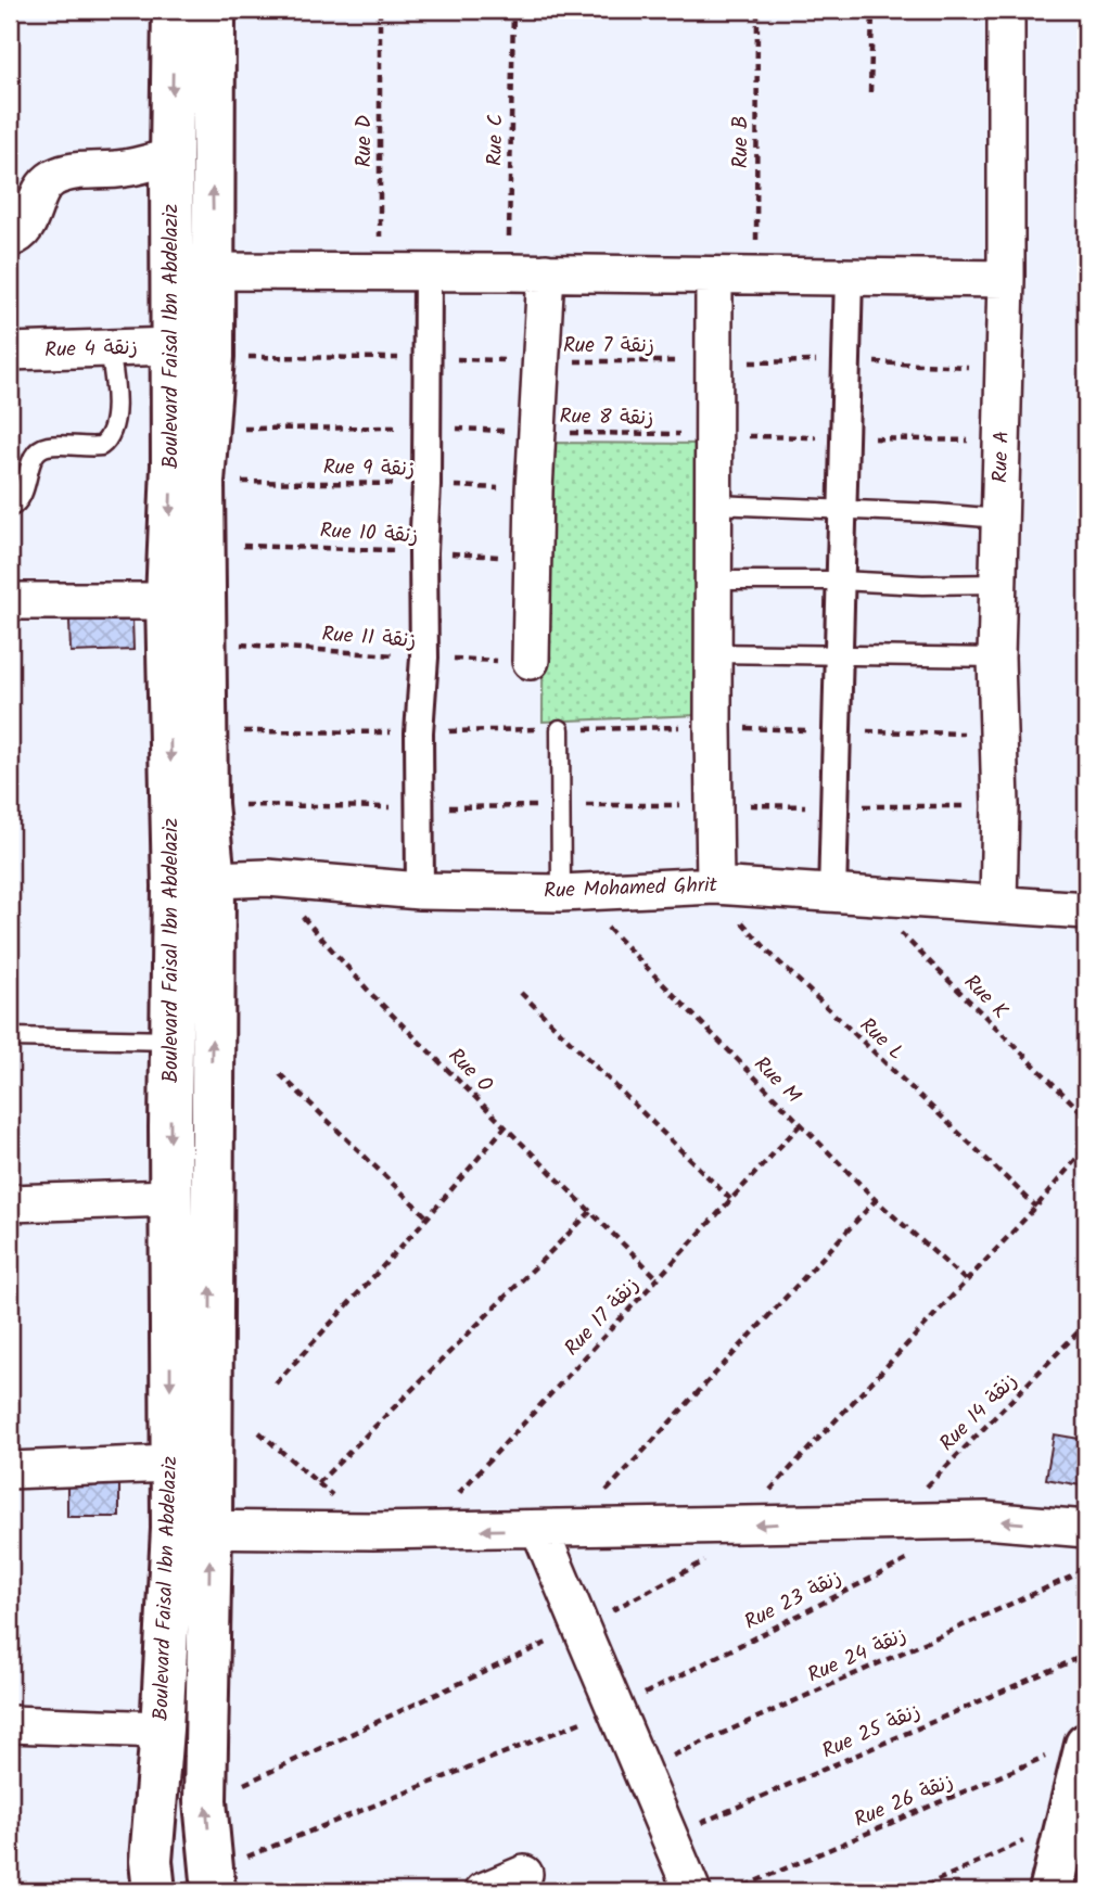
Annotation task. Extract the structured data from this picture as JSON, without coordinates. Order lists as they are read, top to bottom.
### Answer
{
  "streets": {
    "main road": ["Boulevard Faisal Ibn Abdelaziz"],
    "street": ["Rue 4 زنقة", "Rue A", "Rue Mohamed Ghrit"],
    "path": [
      "Rue C",
      "Rue D",
      "Rue B",
      "Rue 7 زنقة",
      "Rue 8 زنقة",
      "Rue 9 زنقة",
      "Rue 10 زنقة",
      "Rue 11 زنقة",
      "Rue K",
      "Rue L",
      "Rue O",
      "Rue M",
      "Rue 17 زنقة",
      "Rue 14 زنقة",
      "Rue 23 زنقة",
      "Rue 24 زنقة",
      "Rue 25 زنقة",
      "Rue 26 زنقة"
    ]
  },
  "crossings": [
    ["Boulevard Faisal Ibn Abdelaziz", "Rue 7 زنقة"],
    ["Boulevard Faisal Ibn Abdelaziz", "Rue 4 زنقة"],
    ["Boulevard Faisal Ibn Abdelaziz", "Rue 8 زنقة"],
    ["Boulevard Faisal Ibn Abdelaziz", "Rue 9 زنقة"],
    ["Boulevard Faisal Ibn Abdelaziz", "Rue 10 زنقة"],
    ["Boulevard Faisal Ibn Abdelaziz", "Rue 11 زنقة"],
    ["Boulevard Faisal Ibn Abdelaziz", "Rue Mohamed Ghrit"],
    ["Boulevard Faisal Ibn Abdelaziz", "Rue 23 زنقة"],
    ["Rue 7 زنقة", "Rue A"],
    ["Rue 8 زنقة", "Rue A"],
    ["Rue A", "Rue Mohamed Ghrit"],
    ["Rue Mohamed Ghrit", "Rue K"],
    ["Rue Mohamed Ghrit", "Rue L"],
    ["Rue Mohamed Ghrit", "Rue O"],
    ["Rue Mohamed Ghrit", "Rue M"],
    ["Rue O", "Rue 17 زنقة"],
    ["Rue M", "Rue 17 زنقة"]
  ]
}
